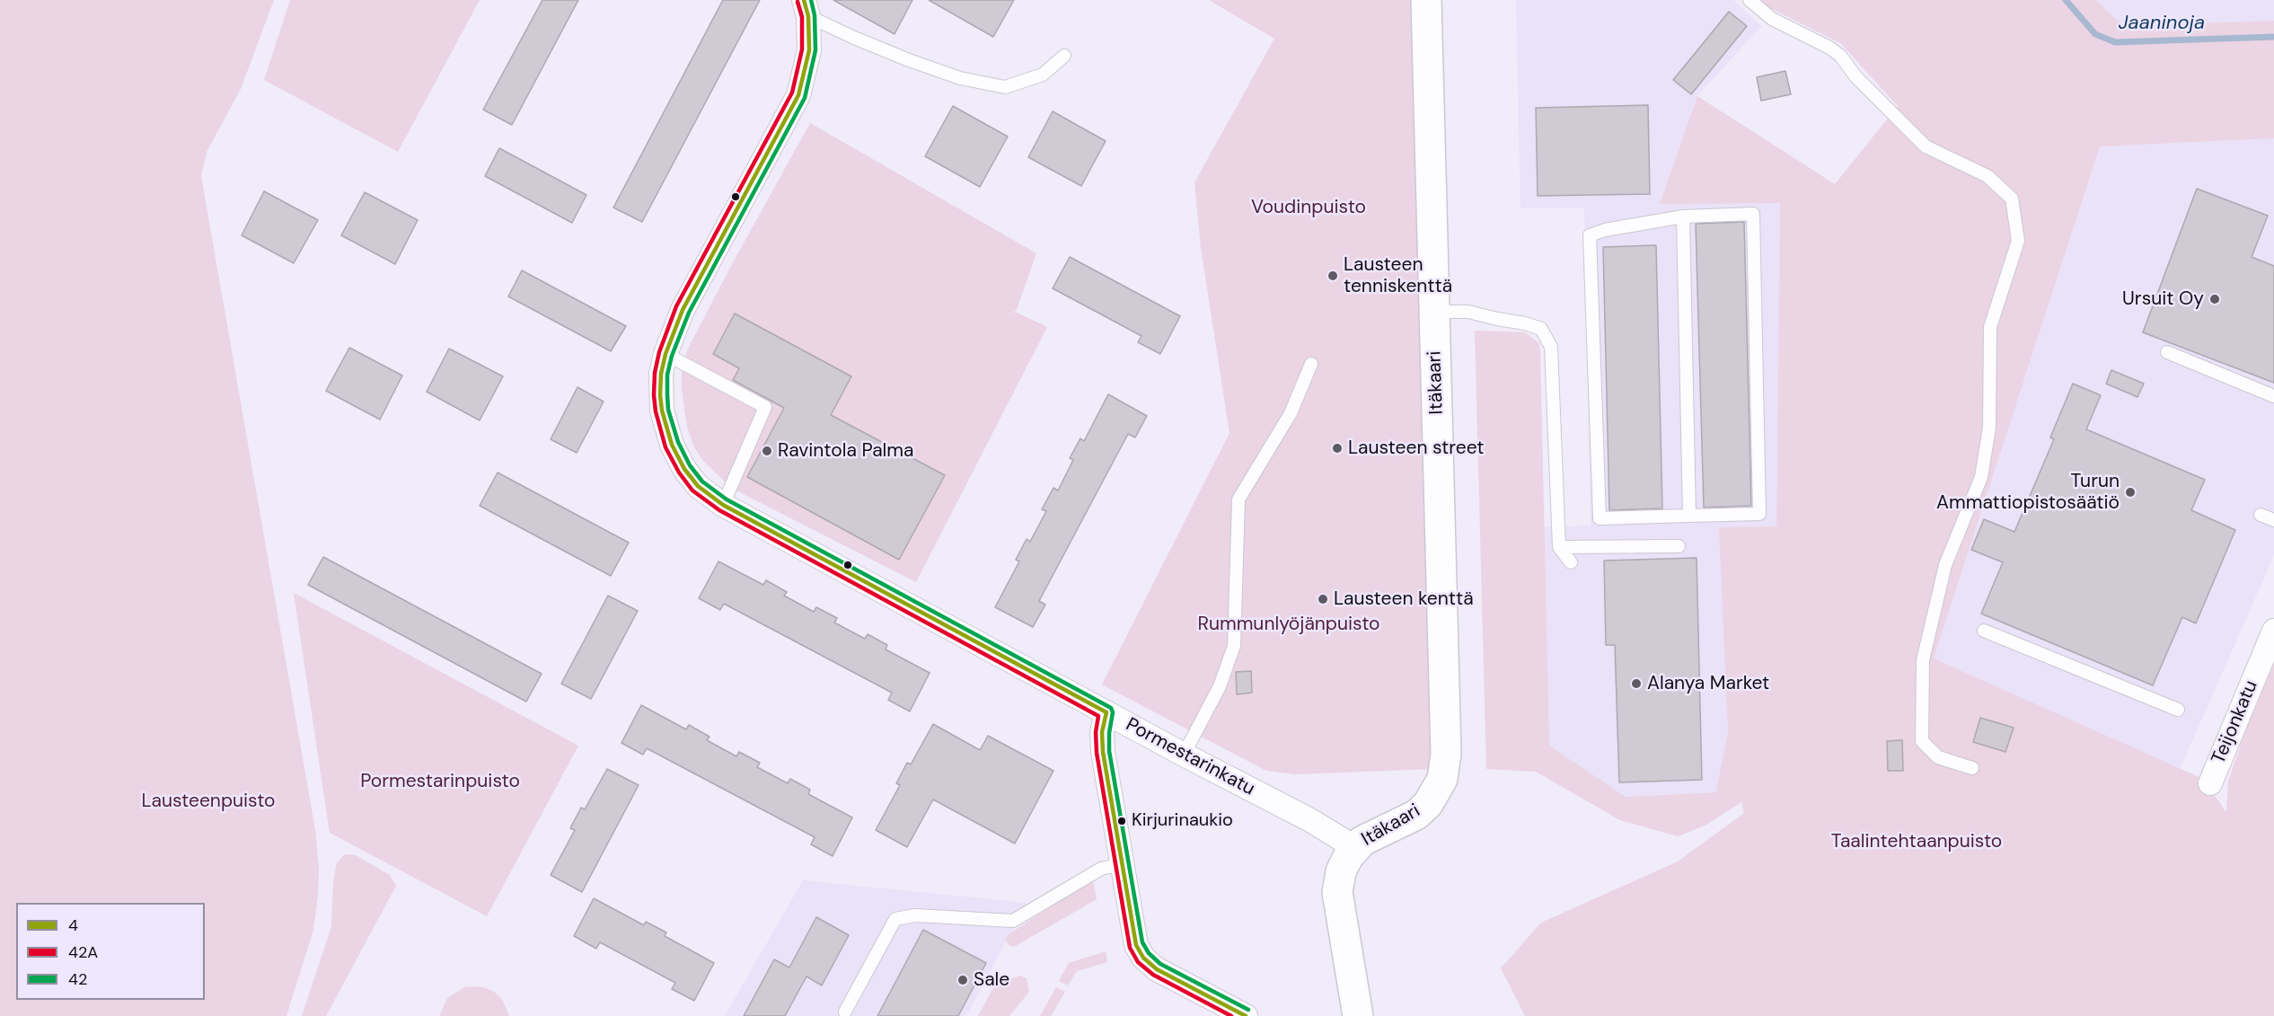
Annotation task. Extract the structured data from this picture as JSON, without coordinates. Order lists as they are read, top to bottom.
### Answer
{
  "streets": {
    "street": ["Itäkaari", "Teijonkatu", "Pormestarinkatu"]
  },
  "crossings": [
    ["Itäkaari", "Pormestarinkatu"]
  ],
  "water": ["Jaaninoja"],
  "parks": [
    "Voudinpuisto",
    "Rummunlyöjänpuisto",
    "Pormestarinpuisto",
    "Lausteenpuisto",
    "Taalintehtaanpuisto"
  ],
  "places": [
    "Lausteen tenniskenttä",
    "Ursuit Oy",
    "Lausteen street",
    "Ravintola Palma",
    "Turun Ammattiopistosäätiö",
    "Lausteen kenttä",
    "Alanya Market",
    "Kirjurinaukio",
    "Sale"
  ],
  "lines": ["transit line 4", "transit line 42", "transit line 42A"],
  "legend": ["4", "42A", "42"]
}
